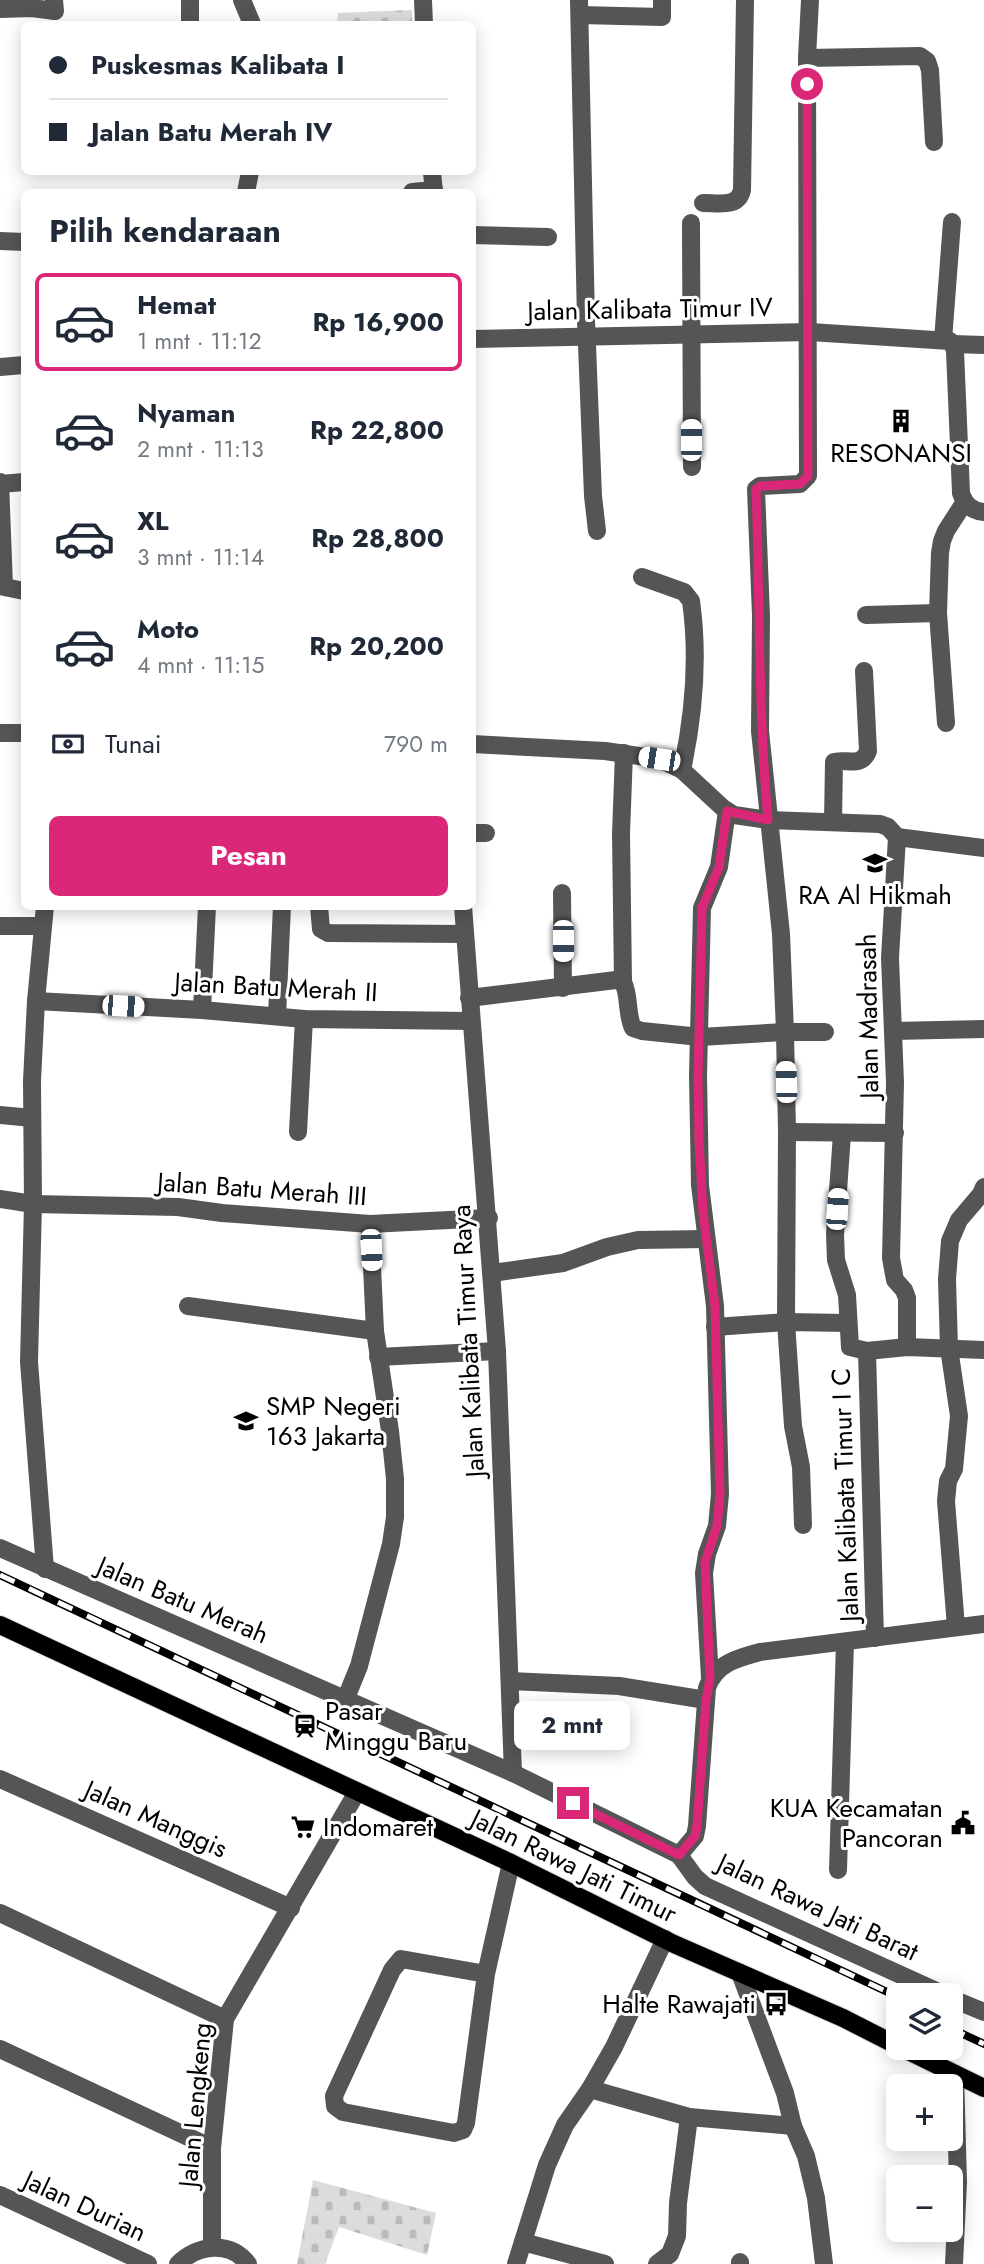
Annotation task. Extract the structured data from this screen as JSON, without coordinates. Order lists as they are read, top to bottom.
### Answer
{
  "streets": {
    "main road": ["Jalan Rawa Jati Timur"],
    "street": [
      "Jalan Kalibata Timur IV",
      "Jalan Batu Merah II",
      "Jalan Madrasah",
      "Jalan Batu Merah III",
      "Jalan Kalibata Timur Raya",
      "Jalan Kalibata Timur I C",
      "Jalan Batu Merah",
      "Jalan Manggis",
      "Jalan Rawa Jati Barat",
      "Jalan Lengkeng",
      "Jalan Durian"
    ]
  },
  "crossings": [
    ["Jalan Batu Merah II", "Jalan Kalibata Timur Raya"],
    ["Jalan Batu Merah III", "Jalan Kalibata Timur Raya"],
    ["Jalan Kalibata Timur Raya", "Jalan Batu Merah"],
    ["Jalan Batu Merah", "Jalan Rawa Jati Barat"],
    ["Jalan Manggis", "Jalan Lengkeng"],
    ["Jalan Rawa Jati Timur", "Jalan Lengkeng"]
  ],
  "places": {
    "building": ["RESONANSI"],
    "school or university": ["RA Al Hikmah", "SMP Negeri 163 Jakarta"],
    "station": ["Pasar Minggu Baru"],
    "public building": ["KUA Kecamatan Pancoran"],
    "supermarket": ["Indomaret"],
    "bus stop": ["Halte Rawajati"]
  },
  "page": {
    "banner": ["Puskesmas Kalibata I", "Jalan Batu Merah IV"],
    "heading": "Pilih kendaraan",
    "list": [
      {
        "name": "Hemat",
        "note": "1 mnt · 11:12",
        "value": "Rp 16,900"
      },
      {
        "name": "Nyaman",
        "note": "2 mnt · 11:13",
        "value": "Rp 22,800"
      },
      {
        "name": "XL",
        "note": "3 mnt · 11:14",
        "value": "Rp 28,800"
      },
      {
        "name": "Moto",
        "note": "4 mnt · 11:15",
        "value": "Rp 20,200"
      }
    ],
    "pay": ["Tunai", "790 m"],
    "buttons": "Pesan",
    "bubble": "2 mnt",
    "map_buttons": ["+", "−"]
  }
}
